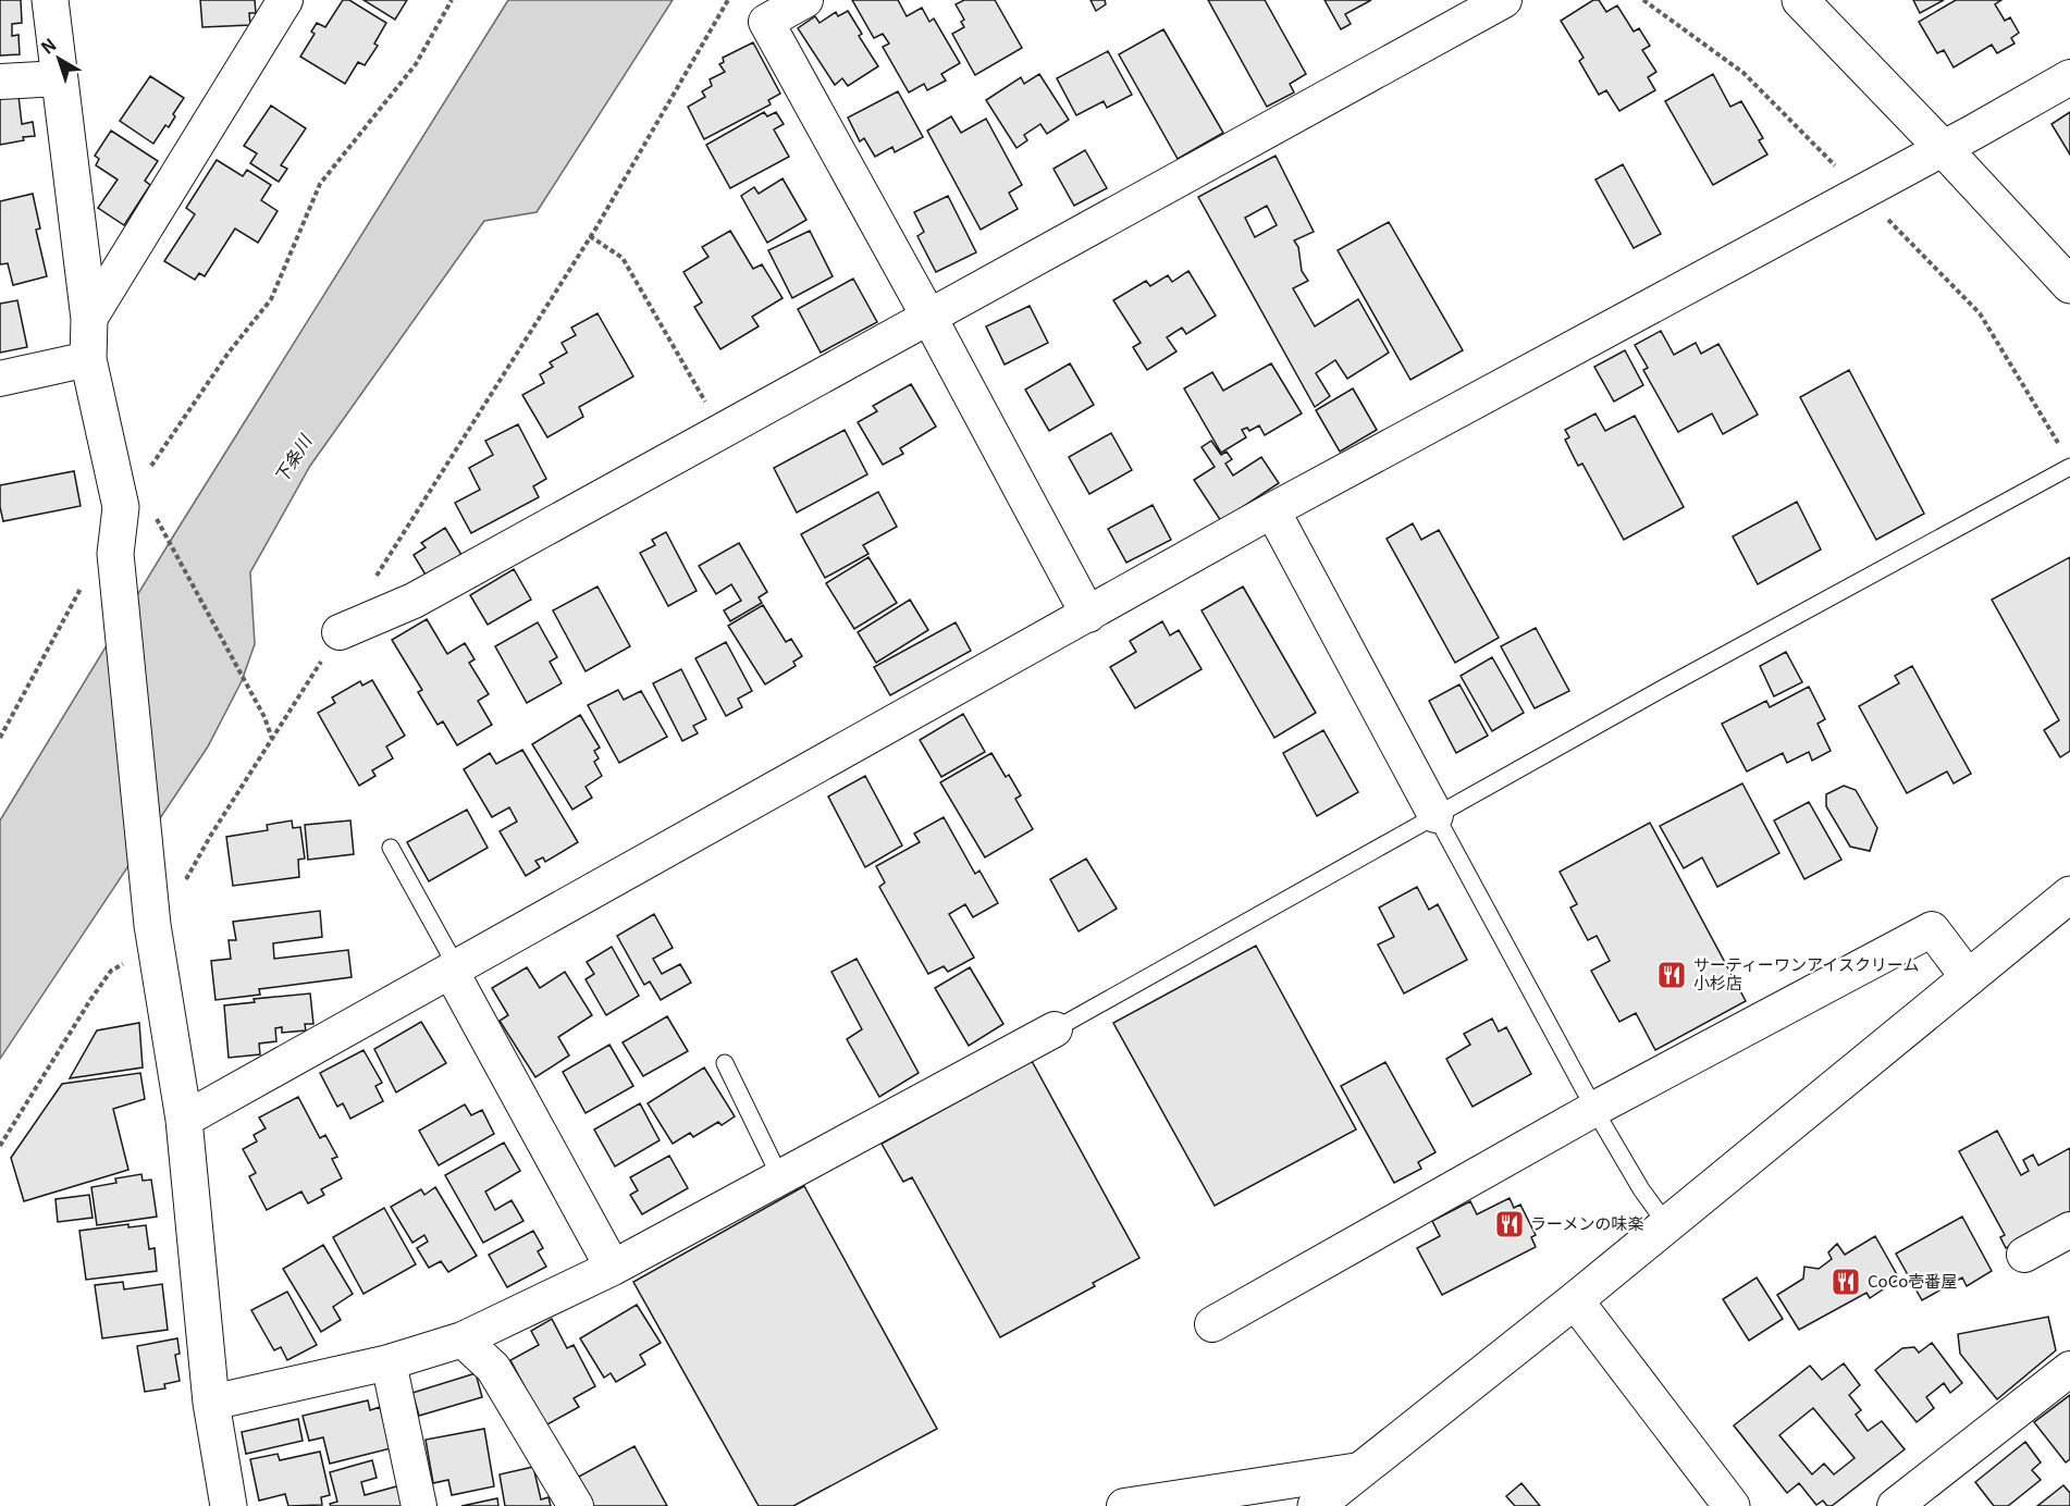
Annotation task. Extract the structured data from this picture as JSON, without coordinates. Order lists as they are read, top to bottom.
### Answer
{
  "water": ["下条川"],
  "places": {
    "restaurant": ["サーティーワンアイスクリーム 小杉店", "ラーメンの味楽", "CoCo壱番屋"]
  },
  "north": "top left"
}
